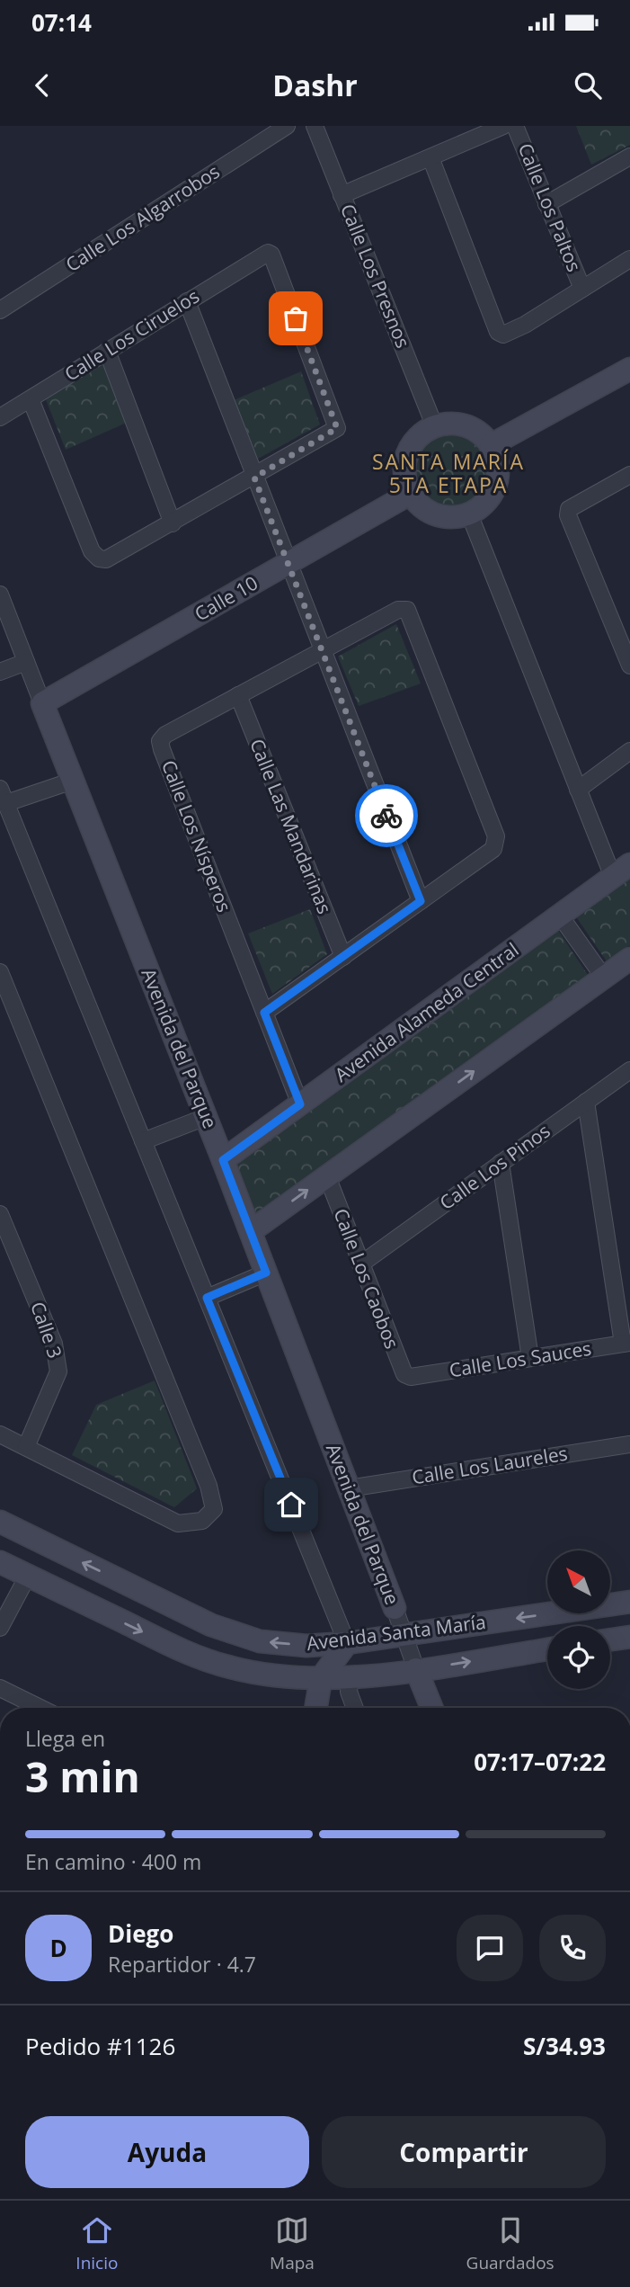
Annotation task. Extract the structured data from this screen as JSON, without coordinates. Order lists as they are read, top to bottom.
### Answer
{
  "streets": {
    "street": [
      "Calle Los Paltos",
      "Calle Los Algarrobos",
      "Calle Los Presnos",
      "Calle Los Ciruelos",
      "Calle 10",
      "Calle Las Mandarinas",
      "Calle Los Nísperos",
      "Avenida Alameda Central",
      "Avenida del Parque",
      "Calle Los Pinos",
      "Calle Los Caobos",
      "Calle 3",
      "Calle Los Sauces",
      "Calle Los Laureles",
      "Avenida Santa María"
    ]
  },
  "crossings": [
    ["Calle Los Presnos", "Calle 10"],
    ["Calle 10", "Avenida del Parque"],
    ["Calle Las Mandarinas", "Calle Los Nísperos"],
    ["Calle Los Nísperos", "Avenida Alameda Central"],
    ["Avenida Alameda Central", "Avenida del Parque"],
    ["Avenida del Parque", "Calle Los Laureles"],
    ["Avenida del Parque", "Avenida Santa María"],
    ["Calle Los Pinos", "Calle Los Caobos"],
    ["Calle Los Caobos", "Calle Los Sauces"]
  ],
  "districts": ["SANTA MARÍA 5TA ETAPA"],
  "north": "top left",
  "page": {
    "status": "07:14",
    "header": "Dashr",
    "heading": ["3 min", "Llega en", "07:17–07:22"],
    "panel": [
      "Diego",
      "Repartidor · 4.7",
      "Pedido #1126",
      "S/34.93"
    ],
    "bar": "En camino · 400 m",
    "round": "D",
    "buttons": ["Ayuda", "Compartir"],
    "tabs": ["Inicio", "Mapa", "Guardados"]
  }
}
